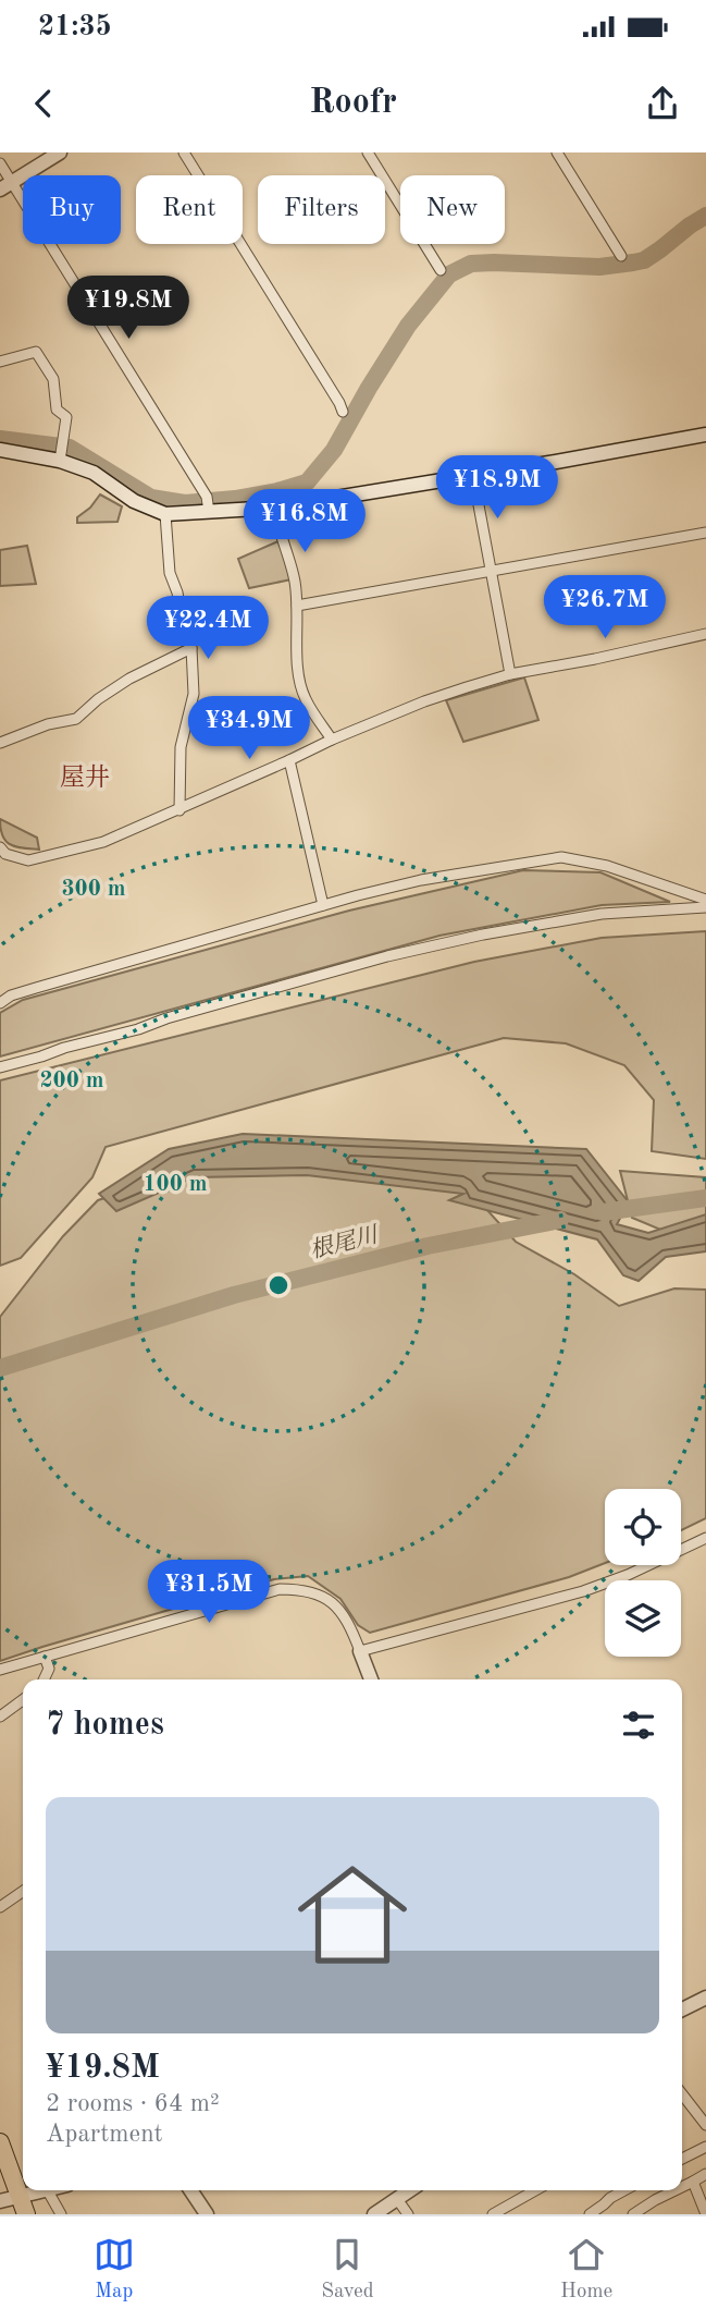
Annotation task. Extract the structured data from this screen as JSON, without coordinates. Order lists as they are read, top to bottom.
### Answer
{
  "districts": ["屋井"],
  "water": ["根尾川"],
  "page": {
    "status": "21:35",
    "header": "Roofr",
    "chip": [
      "Buy",
      "Rent",
      "Filters",
      "New"
    ],
    "price": [
      "¥19.8M",
      "¥18.9M",
      "¥16.8M",
      "¥26.7M",
      "¥22.4M",
      "¥34.9M",
      "¥31.5M"
    ],
    "heading": "7 homes",
    "list": [
      {
        "name": "¥19.8M",
        "note": "2 rooms · 64 m² · Apartment"
      }
    ],
    "tabs": ["Map", "Saved", "Home"]
  },
  "rings": ["300 m", "200 m", "100 m"]
}
